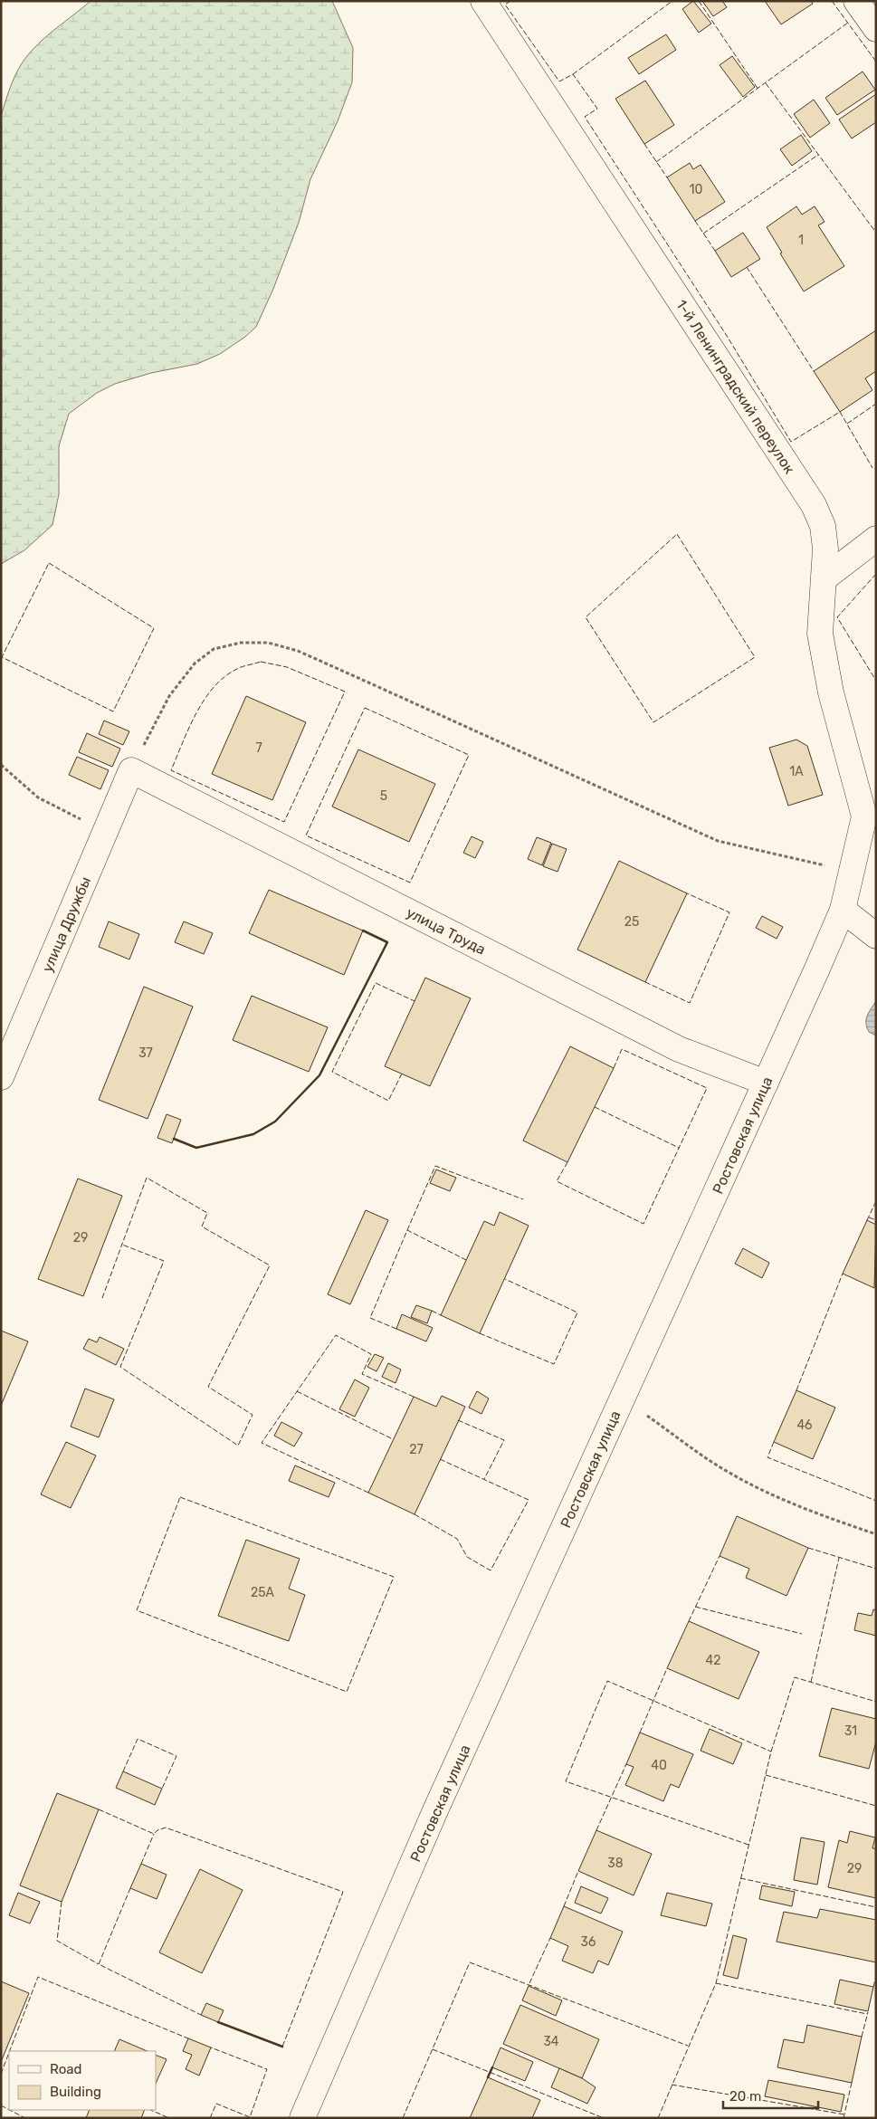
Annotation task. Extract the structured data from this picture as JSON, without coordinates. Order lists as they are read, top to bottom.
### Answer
{
  "streets": {
    "street": [
      "1-й Ленинградский переулок",
      "улица Дружбы",
      "улица Труда",
      "Ростовская улица"
    ]
  },
  "crossings": [
    ["1-й Ленинградский переулок", "Ростовская улица"],
    ["улица Дружбы", "улица Труда"],
    ["улица Труда", "Ростовская улица"]
  ],
  "house_numbers": [
    "10",
    "1",
    "7",
    "1А",
    "5",
    "25",
    "37",
    "29",
    "46",
    "27",
    "25А",
    "42",
    "31",
    "40",
    "38",
    "29",
    "36",
    "34"
  ],
  "legend": ["Road", "Building"],
  "scale_bar": "20 m"
}
